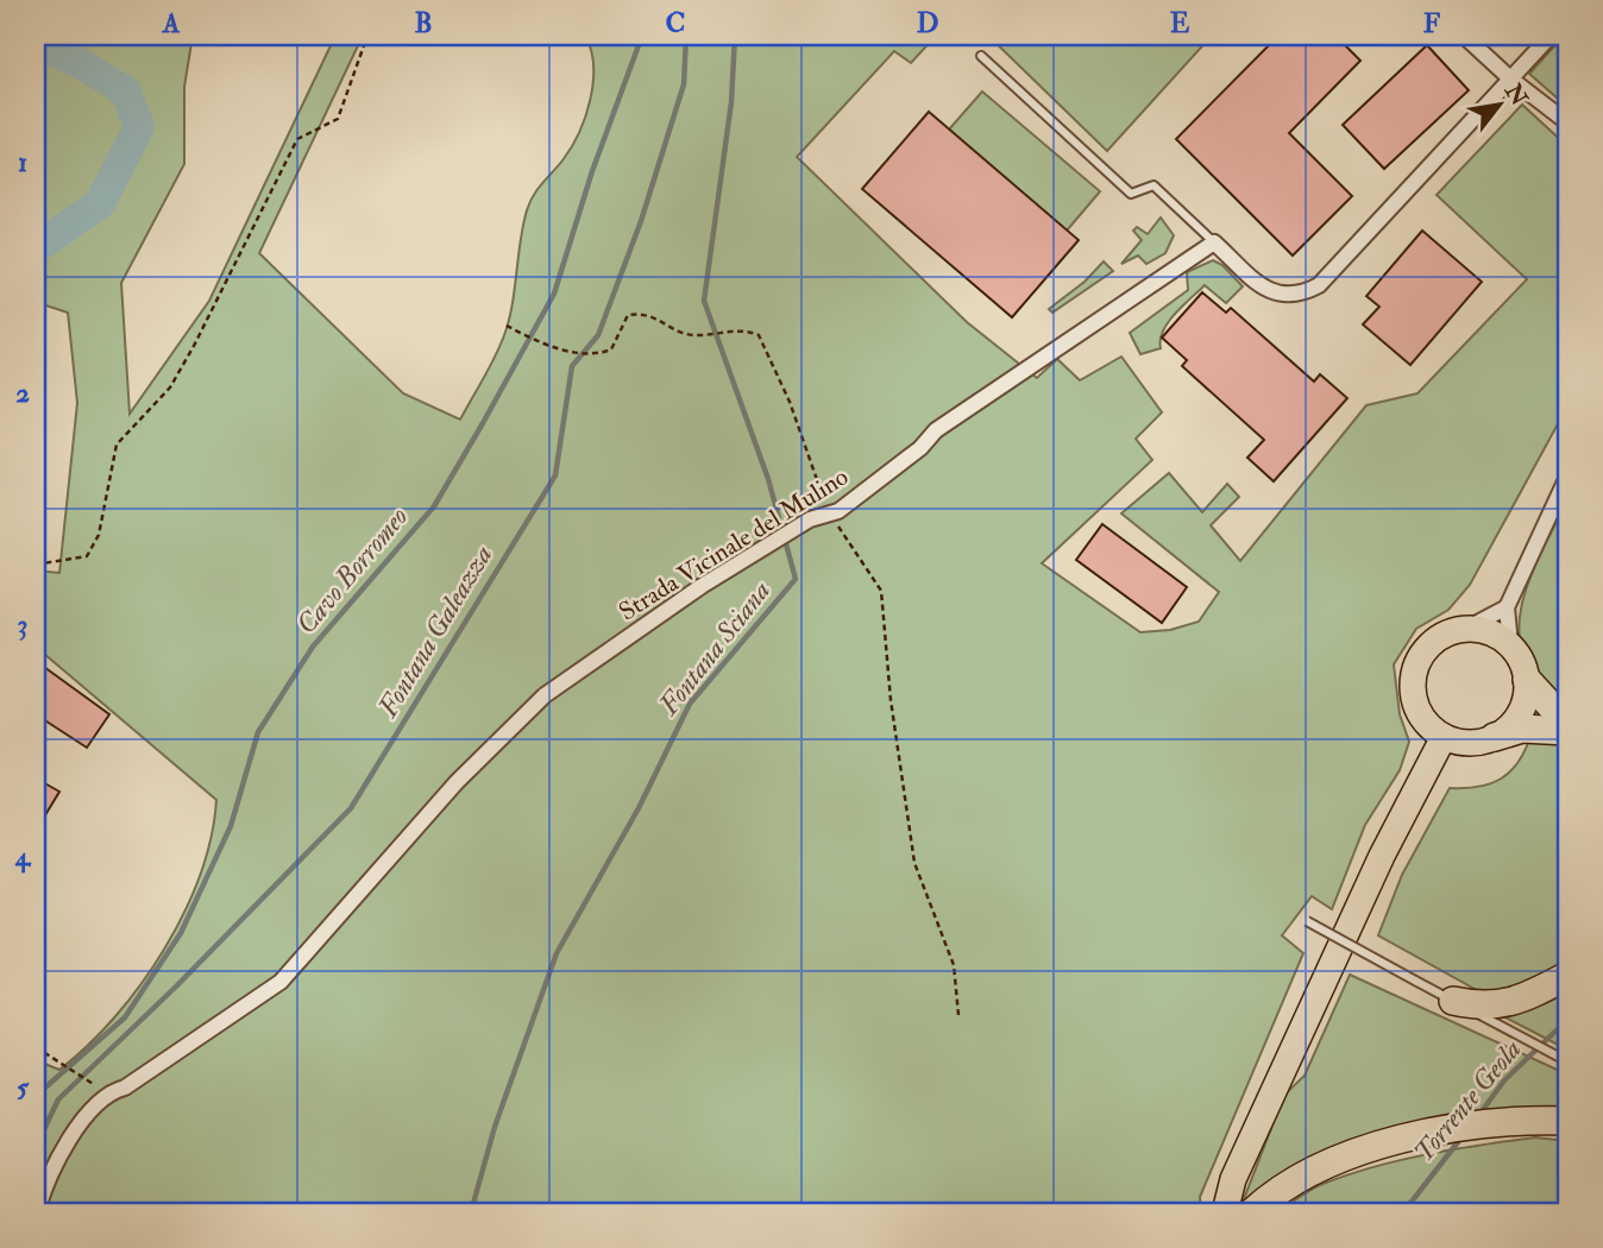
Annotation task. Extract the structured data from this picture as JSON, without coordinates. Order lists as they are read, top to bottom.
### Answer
{
  "streets": {
    "street": ["Strada Vicinale del Mulino"]
  },
  "water": [
    "Cavo Borromeo",
    "Fontana Galeazza",
    "Fontana Sciana",
    "Torrente Geola"
  ],
  "north": "top right",
  "grid": {
    "columns": [
      "A",
      "B",
      "C",
      "D",
      "E",
      "F"
    ],
    "rows": [
      "1",
      "2",
      "3",
      "4",
      "5"
    ]
  }
}
